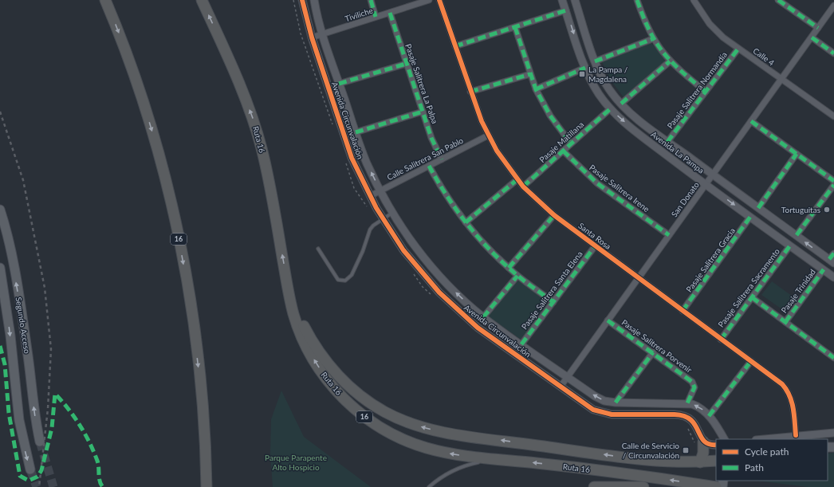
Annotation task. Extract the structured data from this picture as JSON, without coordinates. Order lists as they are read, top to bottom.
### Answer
{
  "streets": {
    "highway": ["Ruta 16", "16"],
    "main road": ["Segundo Acceso"],
    "street": [
      "Tiviliche",
      "Calle 4",
      "Pasaje Salitrera La Palpa",
      "Pasaje Salitrera Normandía",
      "Avenida Circunvalación",
      "Pasaje Matillana",
      "Avenida La Pampa",
      "Calle Salitrera San Pablo",
      "Pasaje Salitrera Irene",
      "San Donato",
      "Santa Rosa",
      "Pasaje Salitrera Gracia",
      "Pasaje Salitrera Sacramento",
      "Pasaje Salitrera Santa Elena",
      "Pasaje Trinidad",
      "Pasaje Salitrera Porvenir"
    ]
  },
  "crossings": [
    ["Tiviliche", "Pasaje Salitrera La Palpa"],
    ["Tiviliche", "Avenida Circunvalación"],
    ["Calle 4", "Pasaje Salitrera Normandía"],
    ["Calle 4", "San Donato"],
    ["Pasaje Salitrera La Palpa", "Calle Salitrera San Pablo"],
    ["Pasaje Salitrera Normandía", "Avenida La Pampa"],
    ["Avenida Circunvalación", "Calle Salitrera San Pablo"],
    ["Avenida Circunvalación", "San Donato"],
    ["Avenida Circunvalación", "Pasaje Salitrera Santa Elena"],
    ["Avenida Circunvalación", "Pasaje Salitrera Porvenir"],
    ["Pasaje Matillana", "Avenida La Pampa"],
    ["Pasaje Matillana", "Pasaje Salitrera Irene"],
    ["Pasaje Matillana", "Santa Rosa"],
    ["Avenida La Pampa", "San Donato"],
    ["Avenida La Pampa", "Pasaje Salitrera Gracia"],
    ["Avenida La Pampa", "Pasaje Salitrera Sacramento"],
    ["Avenida La Pampa", "Pasaje Trinidad"],
    ["Calle Salitrera San Pablo", "Santa Rosa"],
    ["Pasaje Salitrera Irene", "San Donato"],
    ["San Donato", "Santa Rosa"],
    ["San Donato", "Pasaje Salitrera Porvenir"],
    ["Santa Rosa", "Pasaje Salitrera Gracia"],
    ["Santa Rosa", "Pasaje Salitrera Sacramento"],
    ["Santa Rosa", "Pasaje Salitrera Santa Elena"]
  ],
  "one_way": ["Ruta 16"],
  "parks": ["Parque Parapente Alto Hospicio"],
  "places": {
    "transit": ["La Pampa / Magdalena", "Calle de Servicio / Circunvalación"],
    "other": ["Tortuguitas"]
  },
  "legend": ["Cycle path", "Path"]
}
